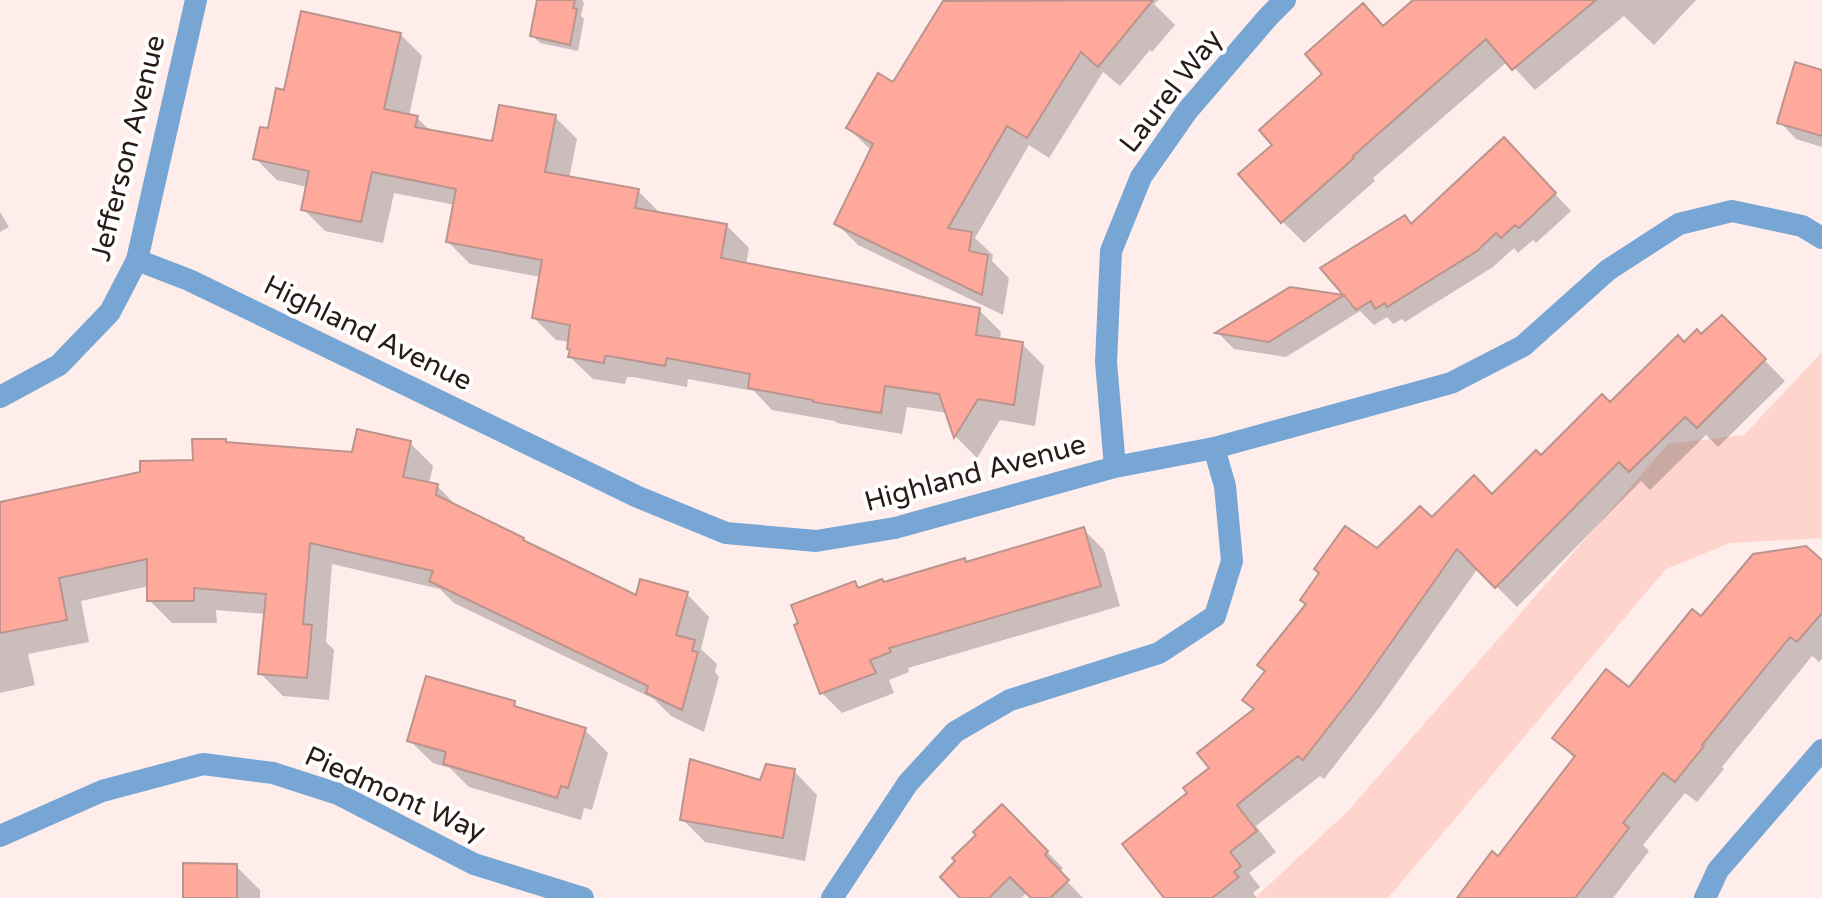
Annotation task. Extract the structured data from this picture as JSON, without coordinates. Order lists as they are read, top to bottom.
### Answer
{
  "streets": {
    "street": [
      "Laurel Way",
      "Jefferson Avenue",
      "Highland Avenue",
      "Piedmont Way"
    ]
  },
  "crossings": [
    ["Laurel Way", "Highland Avenue"],
    ["Jefferson Avenue", "Highland Avenue"]
  ]
}
